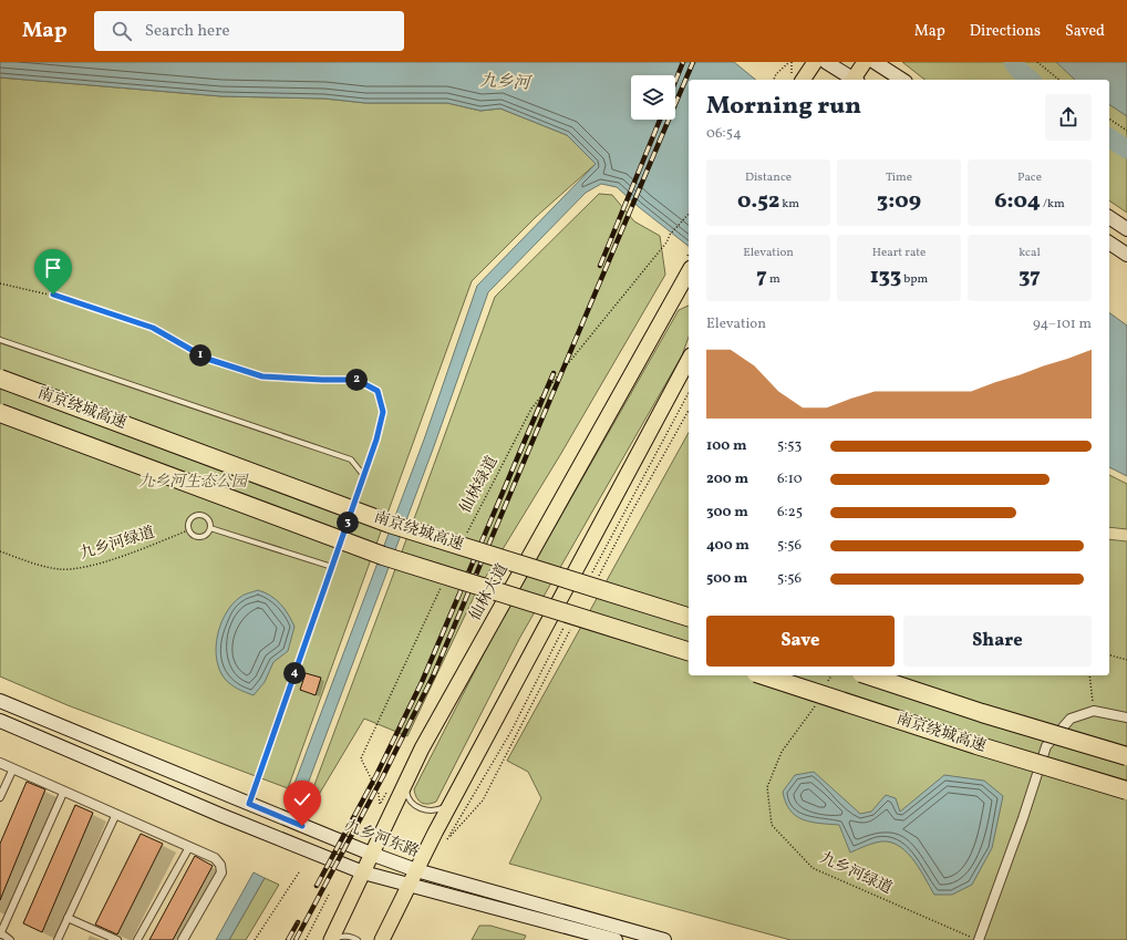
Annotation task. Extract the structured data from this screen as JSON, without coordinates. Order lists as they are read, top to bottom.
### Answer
{
  "streets": {
    "highway": ["南京绕城高速"],
    "main road": ["仙林大道", "九乡河东路"],
    "path": ["仙林绿道", "九乡河绿道"]
  },
  "crossings": [
    ["仙林大道", "九乡河东路"]
  ],
  "water": ["九乡河"],
  "parks": ["九乡河生态公园"],
  "page": {
    "header": "Map",
    "search": "Search here",
    "nav": ["Map", "Directions", "Saved"],
    "heading": ["Morning run", "06:54"],
    "stats": [
      ["Distance", "0.52 km"],
      ["Time", "3:09"],
      ["Pace", "6:04 /km"],
      ["Elevation", "7 m"],
      ["Heart rate", "133 bpm"],
      ["kcal", "37"]
    ],
    "chart": ["Elevation", "94–101 m"],
    "pins": [
      "1",
      "2",
      "3",
      "4"
    ],
    "list": [
      {
        "name": "100 m",
        "note": "5:53"
      },
      {
        "name": "200 m",
        "note": "6:10"
      },
      {
        "name": "300 m",
        "note": "6:25"
      },
      {
        "name": "400 m",
        "note": "5:56"
      },
      {
        "name": "500 m",
        "note": "5:56"
      }
    ],
    "buttons": ["Save", "Share"]
  }
}
